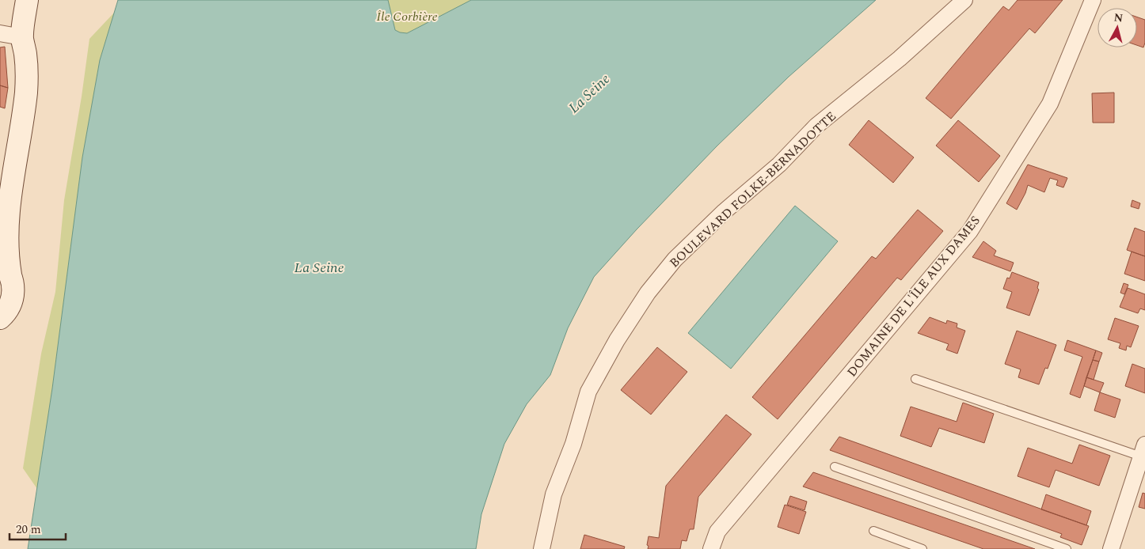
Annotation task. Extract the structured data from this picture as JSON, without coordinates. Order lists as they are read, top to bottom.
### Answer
{
  "streets": {
    "street": ["BOULEVARD FOLKE-BERNADOTTE", "DOMAINE DE L'ÎLE AUX DAMES"]
  },
  "water": ["La Seine"],
  "parks": ["Île Corbière"],
  "scale_bar": "20 m",
  "north": "top"
}
